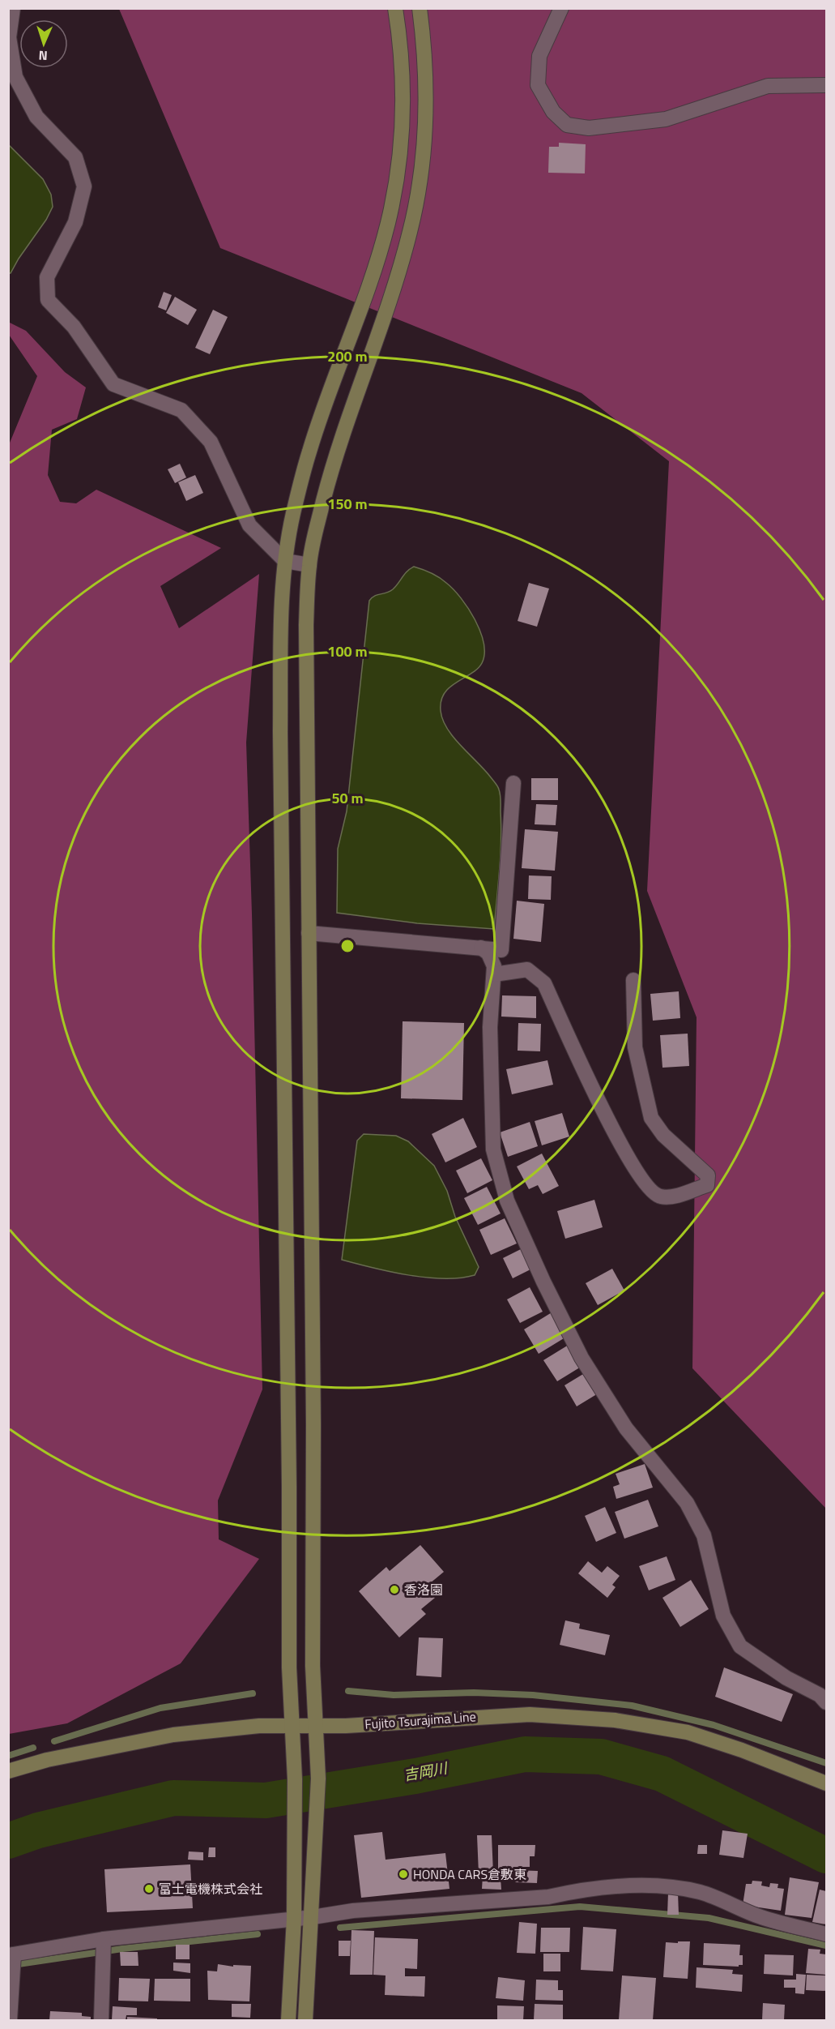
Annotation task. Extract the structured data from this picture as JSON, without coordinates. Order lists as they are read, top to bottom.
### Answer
{
  "streets": {
    "street": ["Fujito Tsurajima Line"]
  },
  "water": ["吉岡川"],
  "places": ["香洛園", "HONDA CARS倉敷東", "富士電機株式会社"],
  "north": "bottom",
  "rings": [
    "200 m",
    "150 m",
    "100 m",
    "50 m"
  ]
}
